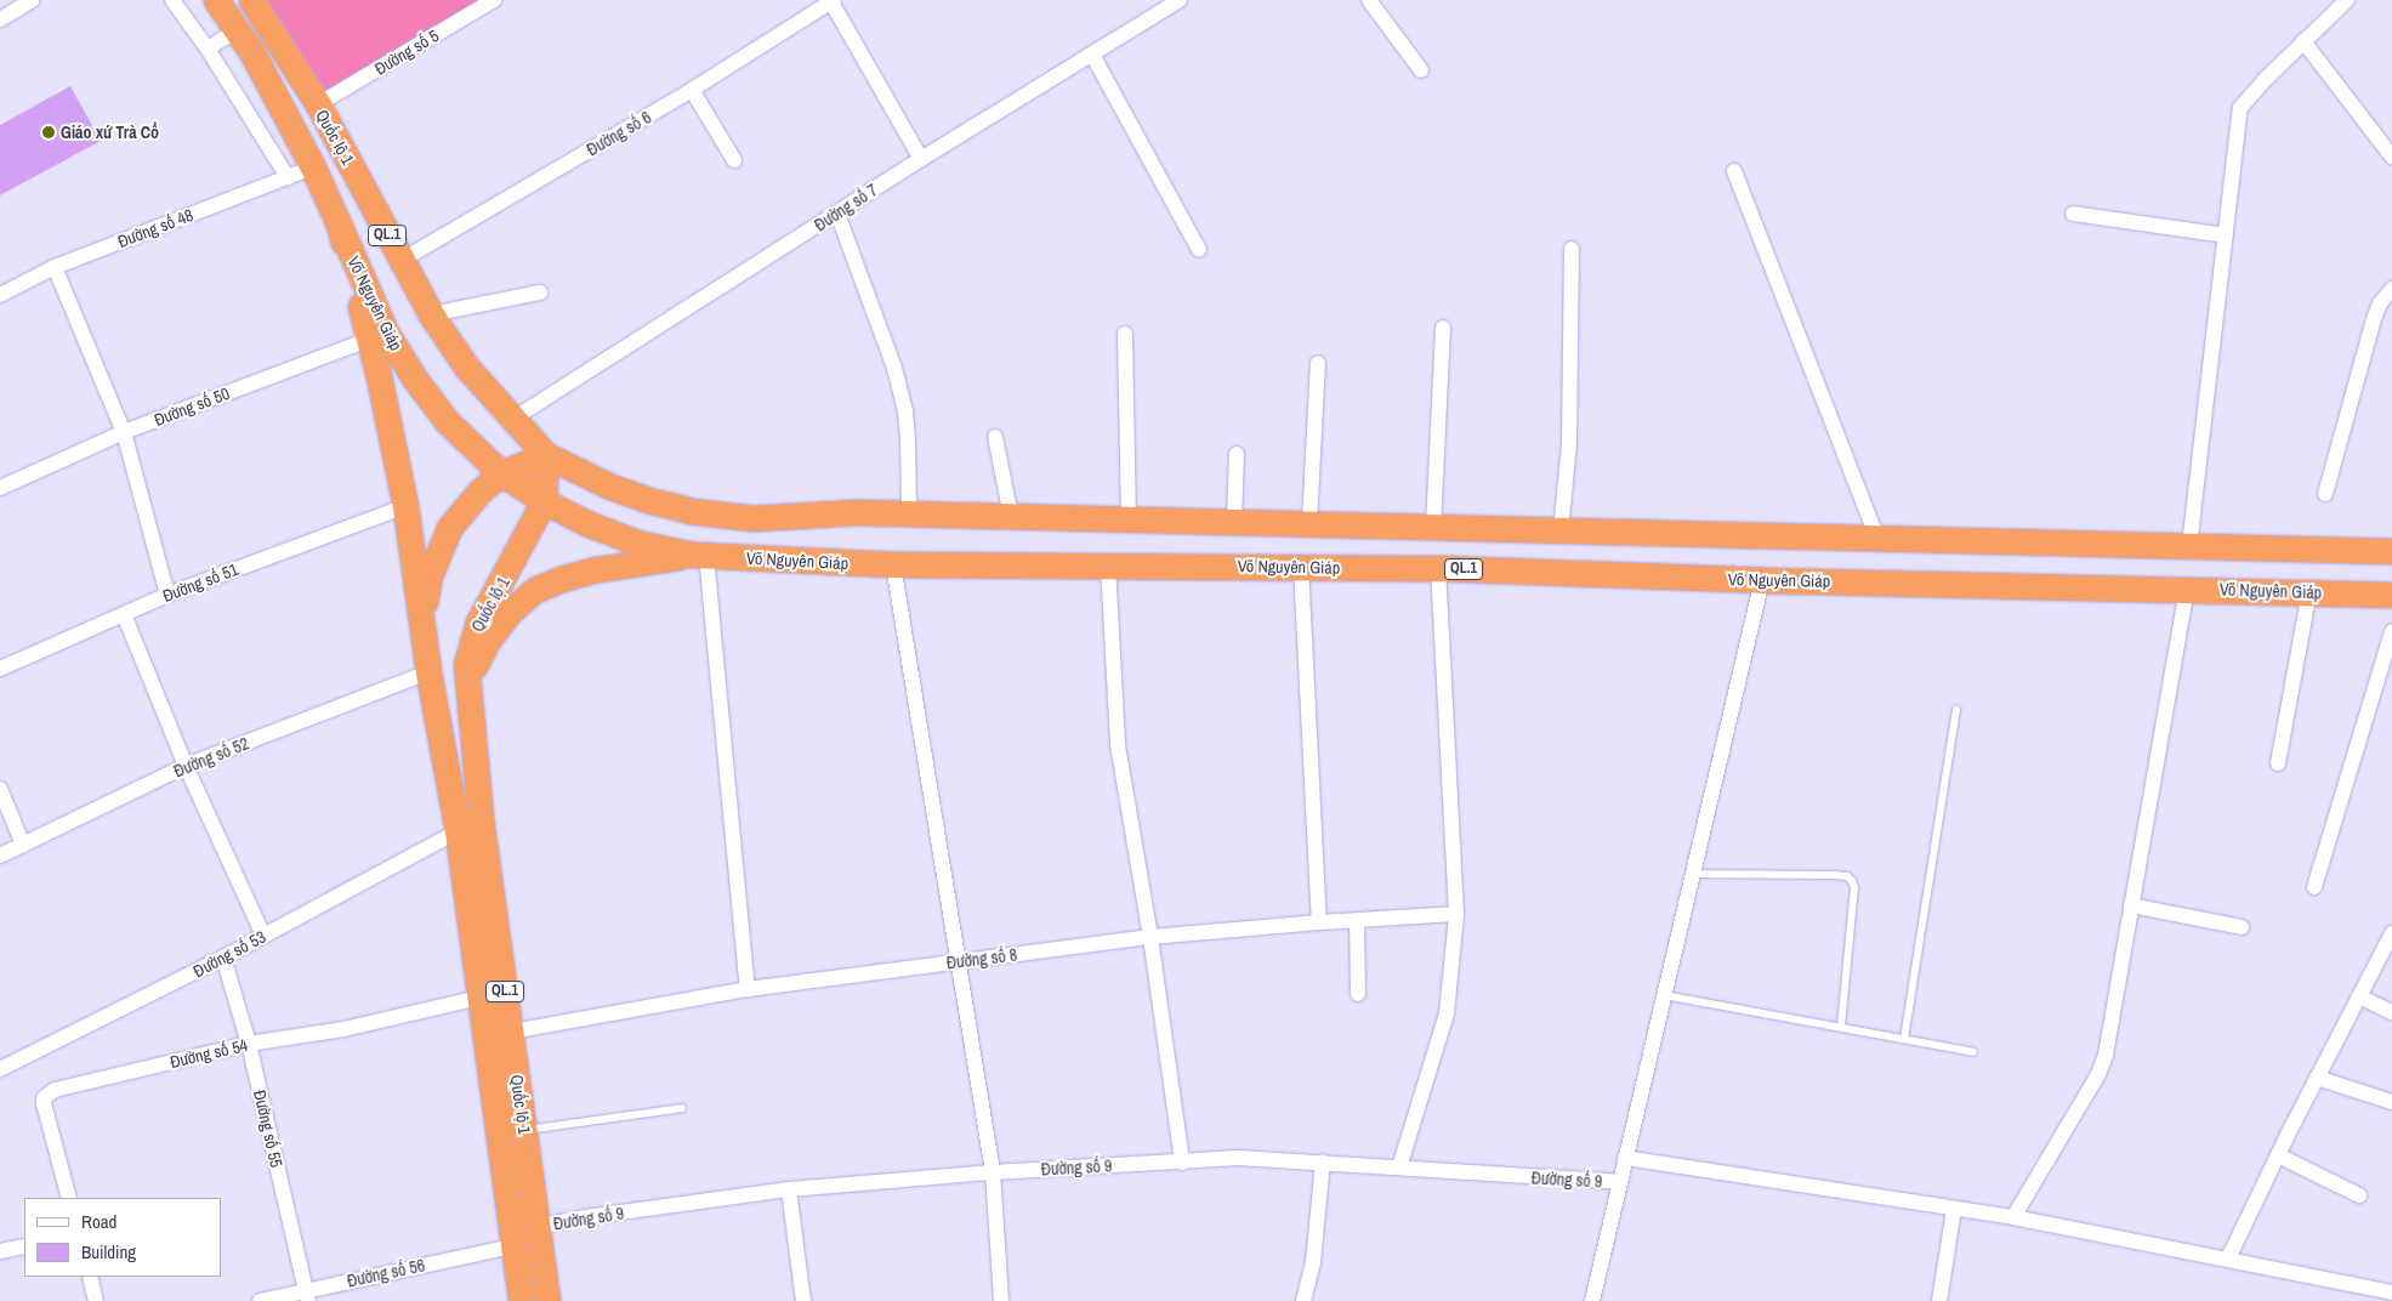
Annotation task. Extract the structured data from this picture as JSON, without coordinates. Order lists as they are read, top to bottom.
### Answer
{
  "streets": {
    "highway": ["Quốc lộ 1", "QL.1", "Võ Nguyên Giáp"],
    "street": [
      "Đường số 5",
      "Đường số 6",
      "Đường số 7",
      "Đường số 48",
      "Đường số 50",
      "Đường số 51",
      "Đường số 52",
      "Đường số 53",
      "Đường số 8",
      "Đường số 54",
      "Đường số 55",
      "Đường số 9",
      "Đường số 56"
    ]
  },
  "crossings": [
    ["Đường số 5", "Quốc lộ 1"],
    ["Đường số 6", "Quốc lộ 1"],
    ["Quốc lộ 1", "Đường số 7"],
    ["Quốc lộ 1", "Đường số 48"],
    ["Quốc lộ 1", "QL.1"],
    ["Quốc lộ 1", "Võ Nguyên Giáp"],
    ["Quốc lộ 1", "Đường số 50"],
    ["Quốc lộ 1", "Đường số 51"],
    ["Quốc lộ 1", "Đường số 52"],
    ["Quốc lộ 1", "Đường số 53"],
    ["Quốc lộ 1", "Đường số 8"],
    ["Quốc lộ 1", "Đường số 54"],
    ["Quốc lộ 1", "Đường số 9"],
    ["Quốc lộ 1", "Đường số 56"],
    ["Võ Nguyên Giáp", "Đường số 50"],
    ["Đường số 53", "Đường số 55"],
    ["Đường số 54", "Đường số 55"],
    ["Đường số 55", "Đường số 56"]
  ],
  "places": ["Giáo xứ Trà Cổ"],
  "legend": ["Road", "Building"]
}
